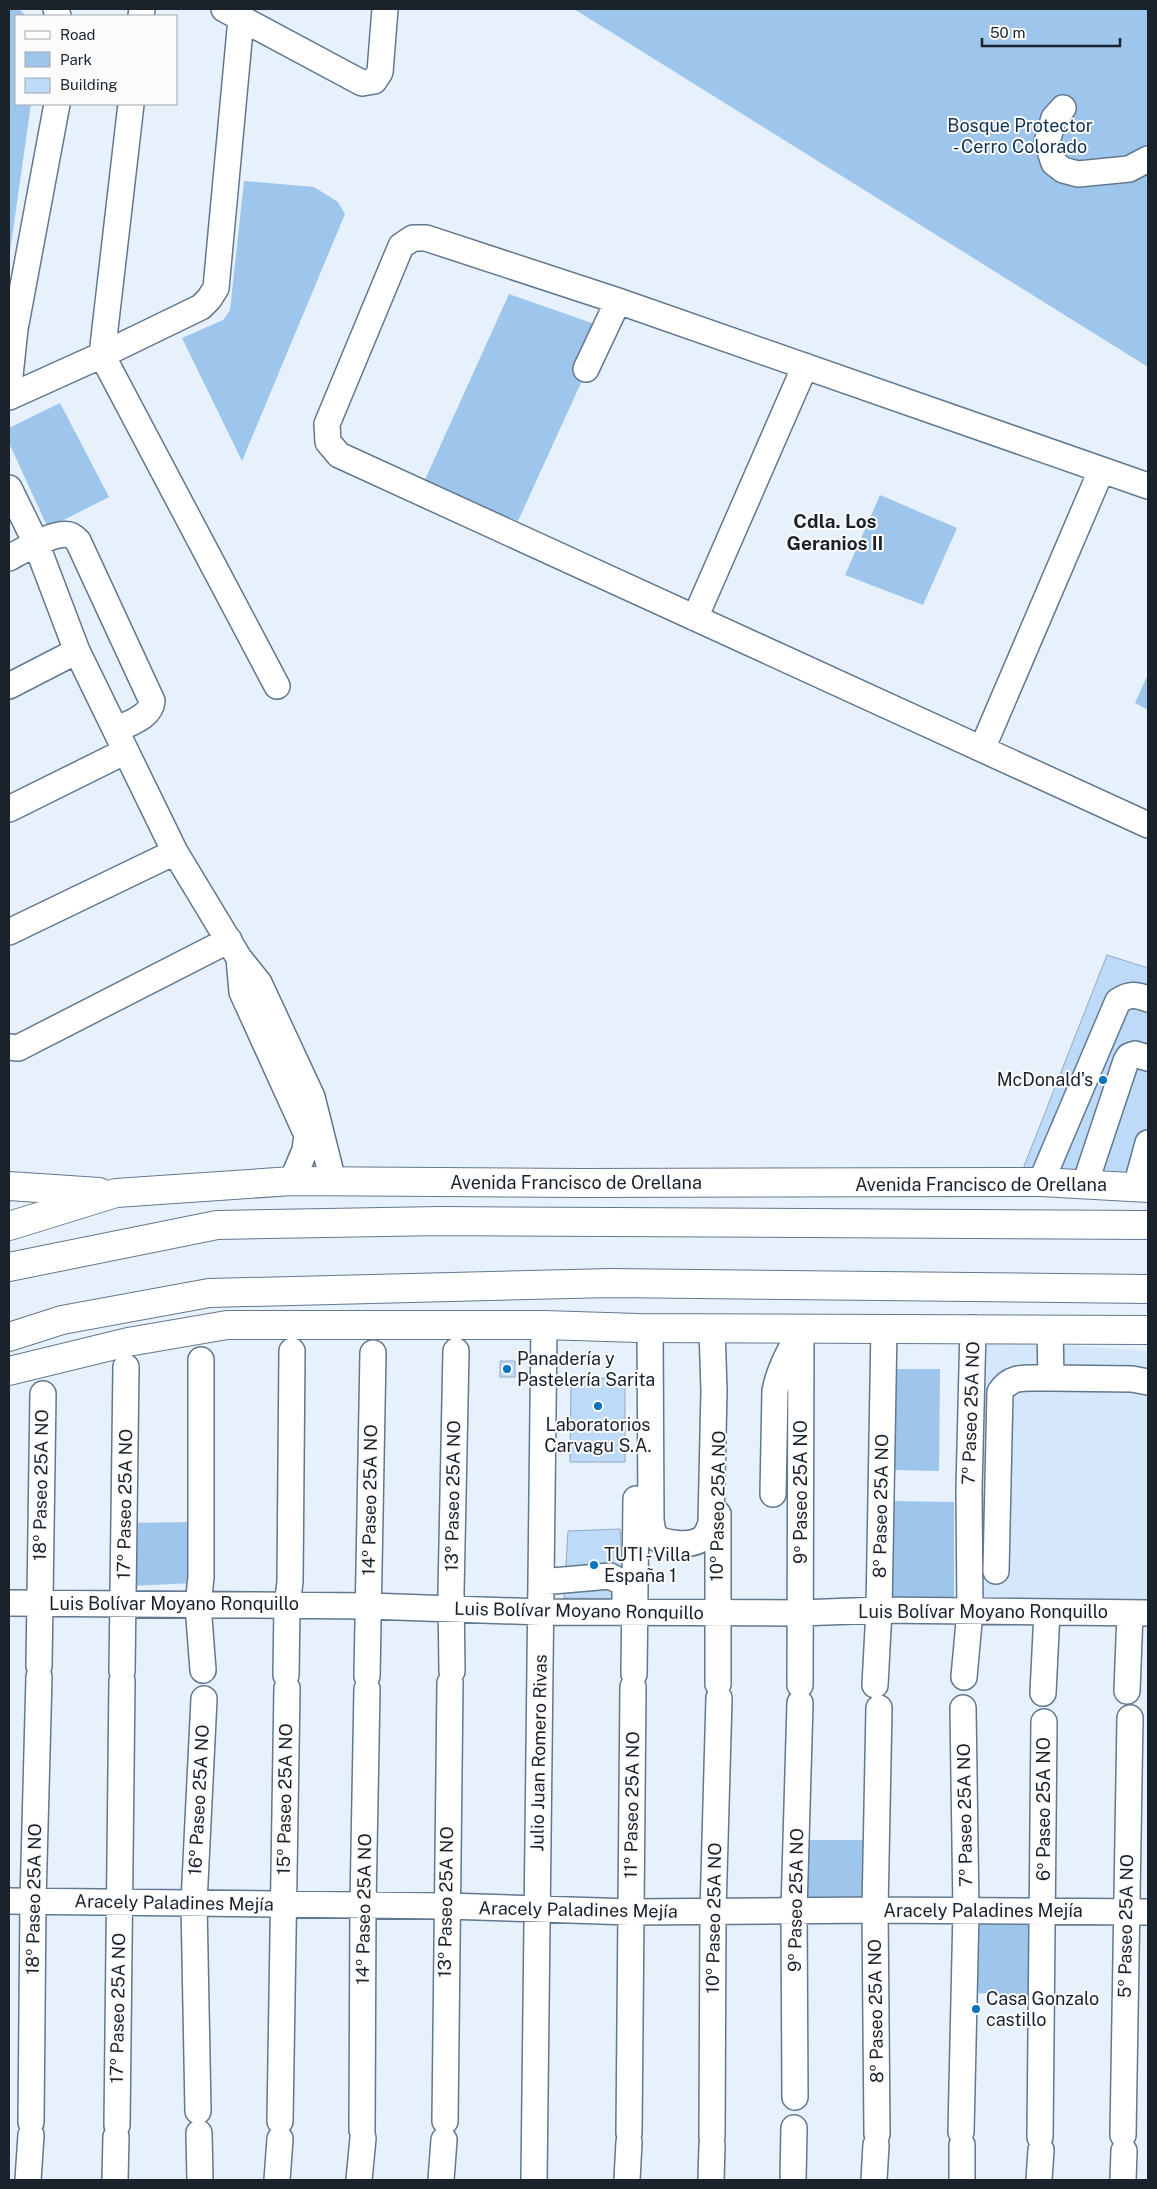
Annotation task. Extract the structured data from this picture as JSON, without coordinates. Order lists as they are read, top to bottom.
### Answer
{
  "streets": {
    "main road": ["Avenida Francisco de Orellana"],
    "street": [
      "7º Paseo 25A NO",
      "18º Paseo 25A NO",
      "9º Paseo 25A NO",
      "13º Paseo 25A NO",
      "14º Paseo 25A NO",
      "17º Paseo 25A NO",
      "10º Paseo 25A NO",
      "8º Paseo 25A NO",
      "Luis Bolívar Moyano Ronquillo",
      "Julio Juan Romero Rivas",
      "15º Paseo 25A NO",
      "16º Paseo 25A NO",
      "11º Paseo 25A NO",
      "6º Paseo 25A NO",
      "Aracely Paladines Mejía",
      "5º Paseo 25A NO"
    ]
  },
  "crossings": [
    ["7º Paseo 25A NO", "Luis Bolívar Moyano Ronquillo"],
    ["7º Paseo 25A NO", "Aracely Paladines Mejía"],
    ["18º Paseo 25A NO", "Luis Bolívar Moyano Ronquillo"],
    ["18º Paseo 25A NO", "Aracely Paladines Mejía"],
    ["9º Paseo 25A NO", "Luis Bolívar Moyano Ronquillo"],
    ["9º Paseo 25A NO", "Aracely Paladines Mejía"],
    ["13º Paseo 25A NO", "Luis Bolívar Moyano Ronquillo"],
    ["13º Paseo 25A NO", "Aracely Paladines Mejía"],
    ["14º Paseo 25A NO", "Luis Bolívar Moyano Ronquillo"],
    ["14º Paseo 25A NO", "Aracely Paladines Mejía"],
    ["17º Paseo 25A NO", "Luis Bolívar Moyano Ronquillo"],
    ["17º Paseo 25A NO", "Aracely Paladines Mejía"],
    ["10º Paseo 25A NO", "Luis Bolívar Moyano Ronquillo"],
    ["10º Paseo 25A NO", "Aracely Paladines Mejía"],
    ["8º Paseo 25A NO", "Luis Bolívar Moyano Ronquillo"],
    ["8º Paseo 25A NO", "Aracely Paladines Mejía"],
    ["Luis Bolívar Moyano Ronquillo", "Julio Juan Romero Rivas"],
    ["Luis Bolívar Moyano Ronquillo", "15º Paseo 25A NO"],
    ["Luis Bolívar Moyano Ronquillo", "11º Paseo 25A NO"],
    ["Julio Juan Romero Rivas", "Aracely Paladines Mejía"],
    ["15º Paseo 25A NO", "Aracely Paladines Mejía"],
    ["16º Paseo 25A NO", "Aracely Paladines Mejía"],
    ["11º Paseo 25A NO", "Aracely Paladines Mejía"],
    ["6º Paseo 25A NO", "Aracely Paladines Mejía"],
    ["Aracely Paladines Mejía", "5º Paseo 25A NO"]
  ],
  "districts": ["Cdla. Los Geranios II"],
  "parks": ["Bosque Protector - Cerro Colorado"],
  "places": [
    "McDonald's",
    "Panadería y Pastelería Sarita",
    "Laboratorios Carvagu S.A.",
    "TUTI - Villa España 1",
    "Casa Gonzalo castillo"
  ],
  "legend": ["Road", "Park", "Building"],
  "scale_bar": "50 m"
}
